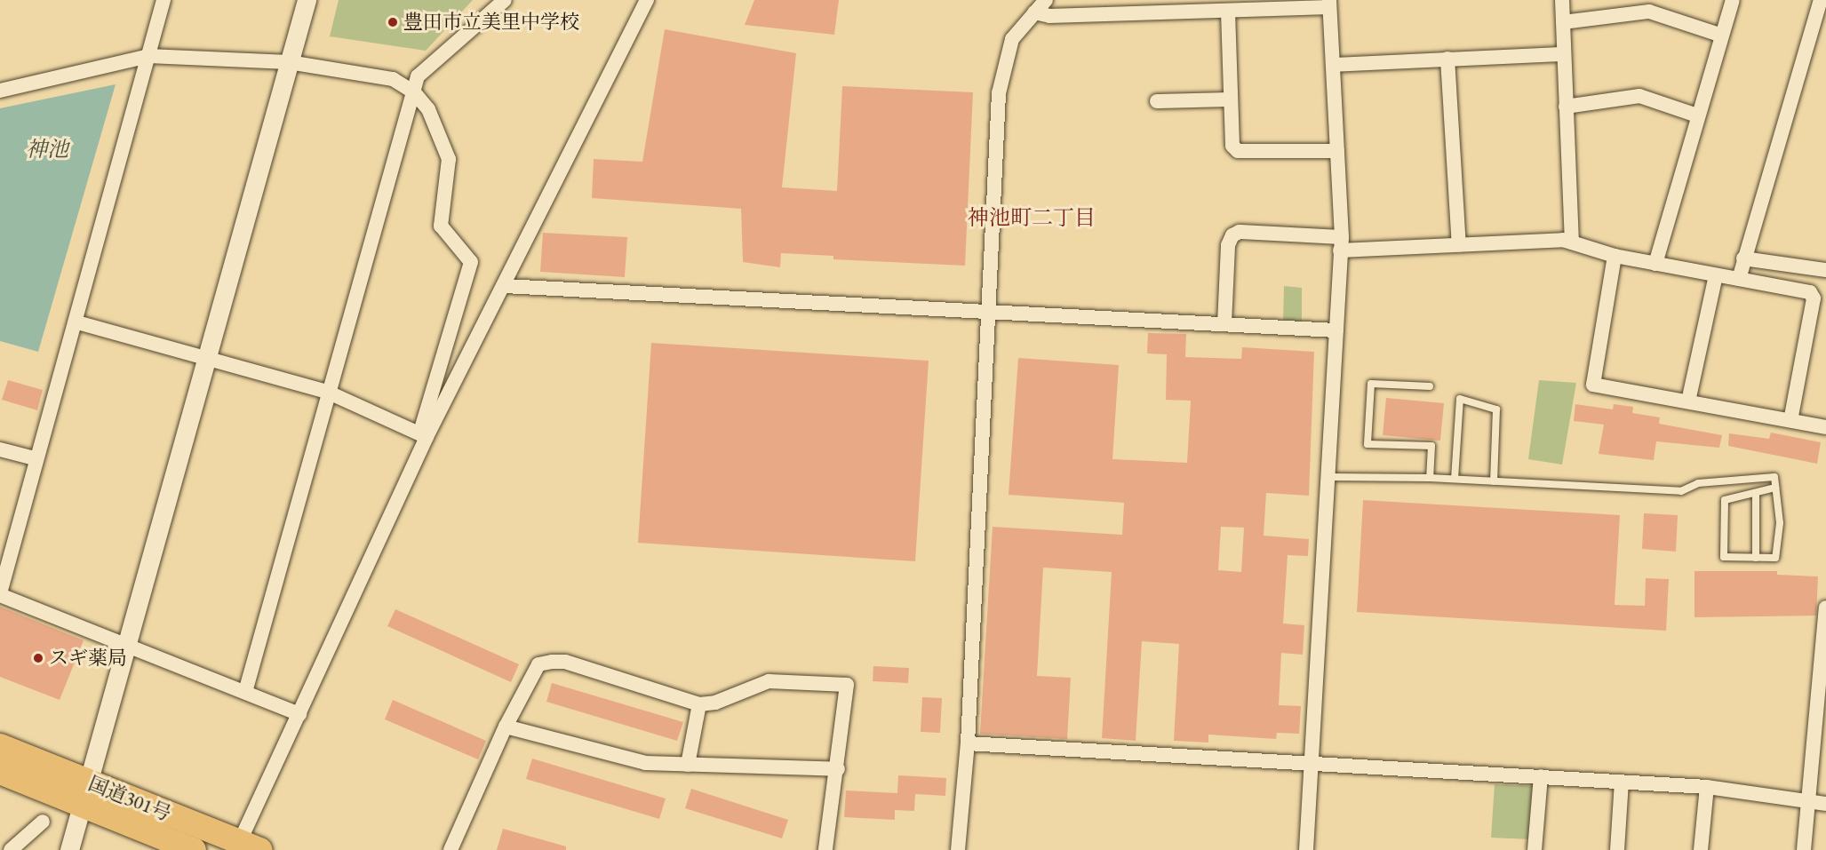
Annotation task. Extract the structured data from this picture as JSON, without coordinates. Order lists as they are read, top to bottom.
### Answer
{
  "streets": {
    "highway": ["国道301号"]
  },
  "districts": ["神池町二丁目"],
  "water": ["神池"],
  "places": ["豊田市立美里中学校", "スギ薬局"]
}
